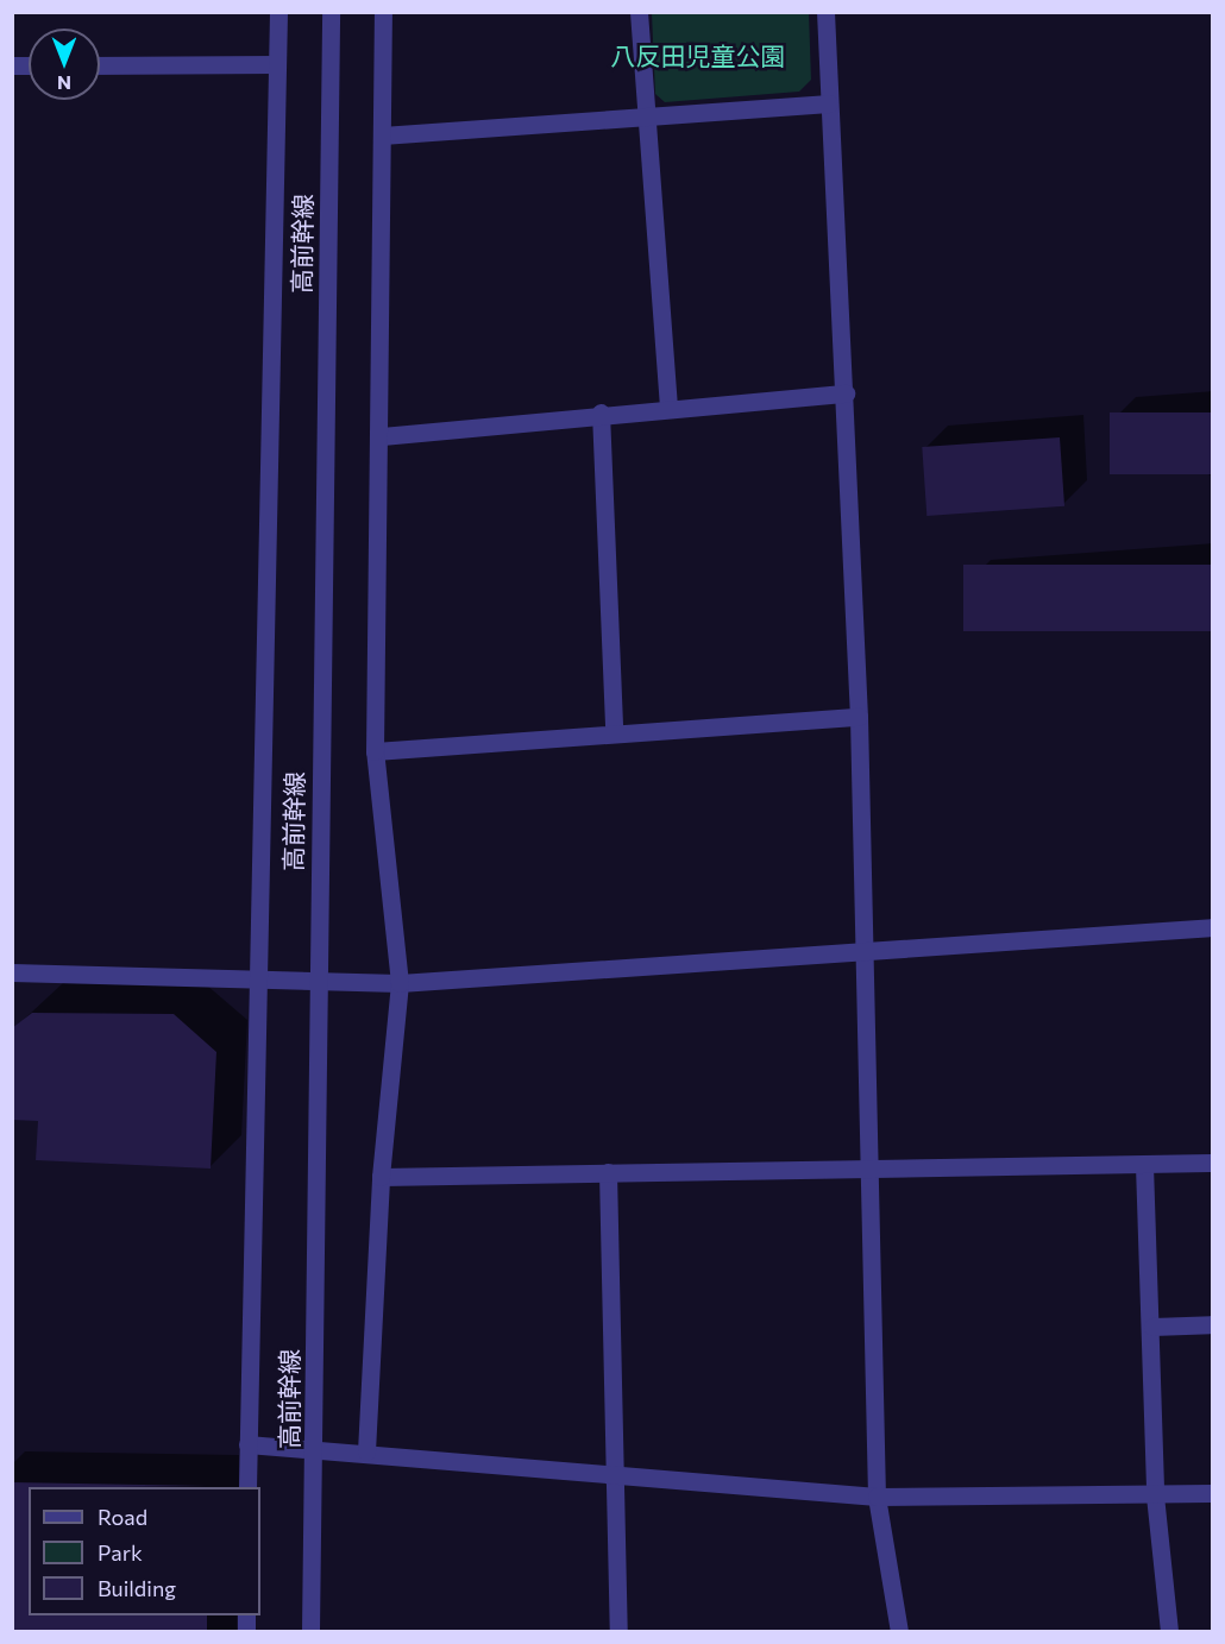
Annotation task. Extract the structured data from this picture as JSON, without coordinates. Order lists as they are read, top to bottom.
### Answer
{
  "streets": {
    "street": ["高前幹線"]
  },
  "parks": ["八反田児童公園"],
  "legend": ["Road", "Park", "Building"],
  "north": "bottom"
}
